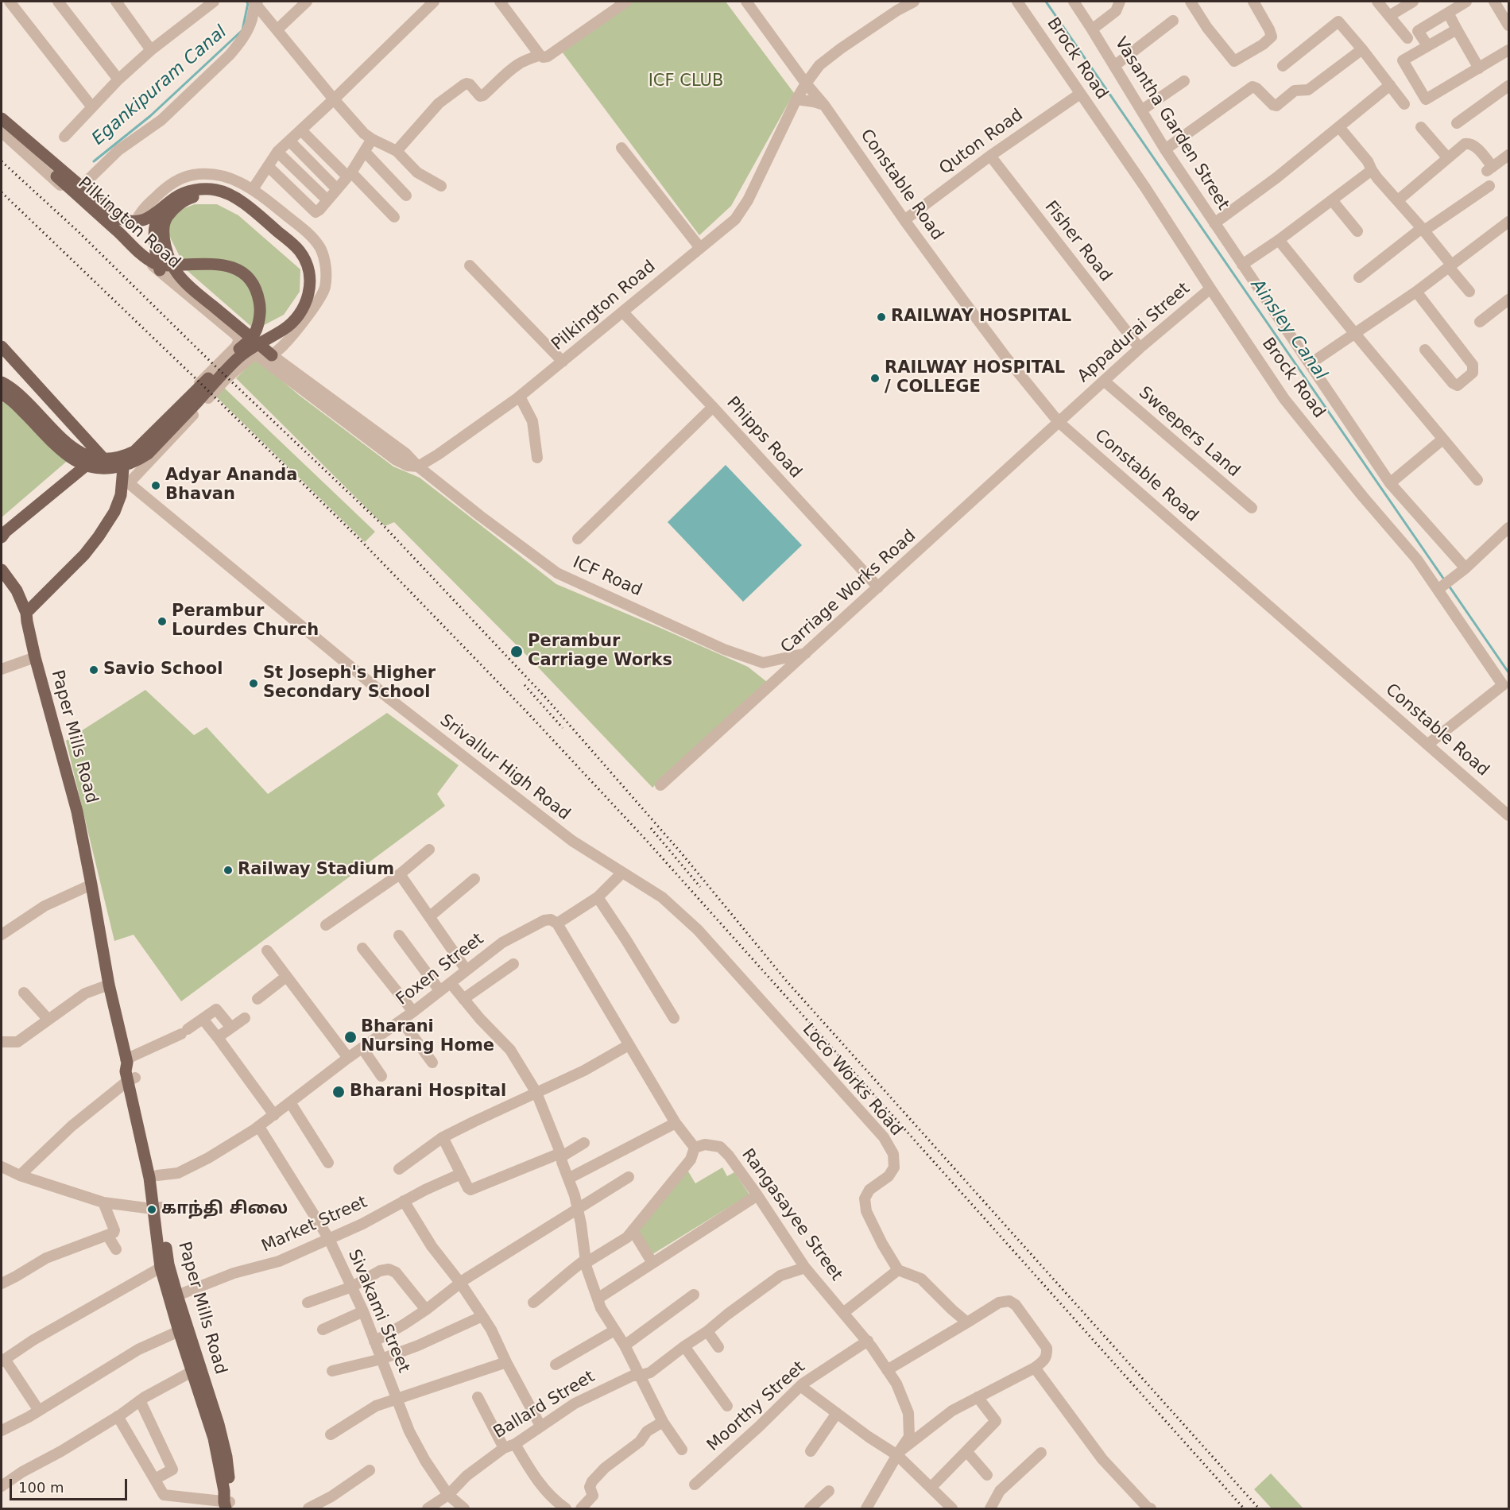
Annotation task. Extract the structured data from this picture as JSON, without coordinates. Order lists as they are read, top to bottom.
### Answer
{
  "streets": {
    "main road": ["Paper Mills Road"],
    "street": [
      "Brock Road",
      "Vasantha Garden Street",
      "Quton Road",
      "Constable Road",
      "Pilkington Road",
      "Fisher Road",
      "Appadurai Street",
      "Sweepers Land",
      "Phipps Road",
      "ICF Road",
      "Carriage Works Road",
      "Srivallur High Road",
      "Foxen Street",
      "Loco Works Road",
      "Rangasayee Street",
      "Market Street",
      "Sivakami Street",
      "Ballard Street",
      "Moorthy Street"
    ]
  },
  "crossings": [
    ["Brock Road", "Quton Road"],
    ["Brock Road", "Constable Road"],
    ["Brock Road", "Appadurai Street"],
    ["Quton Road", "Constable Road"],
    ["Quton Road", "Fisher Road"],
    ["Constable Road", "Pilkington Road"],
    ["Constable Road", "Appadurai Street"],
    ["Constable Road", "Carriage Works Road"],
    ["Pilkington Road", "Phipps Road"],
    ["Pilkington Road", "ICF Road"],
    ["Fisher Road", "Appadurai Street"],
    ["Appadurai Street", "Sweepers Land"],
    ["Appadurai Street", "Carriage Works Road"],
    ["Phipps Road", "Carriage Works Road"],
    ["ICF Road", "Carriage Works Road"],
    ["Paper Mills Road", "Foxen Street"],
    ["Paper Mills Road", "Market Street"],
    ["Srivallur High Road", "Foxen Street"],
    ["Srivallur High Road", "Loco Works Road"],
    ["Foxen Street", "Loco Works Road"],
    ["Foxen Street", "Sivakami Street"],
    ["Rangasayee Street", "Ballard Street"],
    ["Rangasayee Street", "Moorthy Street"],
    ["Market Street", "Sivakami Street"],
    ["Sivakami Street", "Ballard Street"]
  ],
  "water": ["Egankipuram Canal", "Ainsley Canal"],
  "parks": ["ICF CLUB"],
  "places": [
    "RAILWAY HOSPITAL",
    "RAILWAY HOSPITAL / COLLEGE",
    "Adyar Ananda Bhavan",
    "Perambur Lourdes Church",
    "Perambur Carriage Works",
    "Savio School",
    "St Joseph's Higher Secondary School",
    "Railway Stadium",
    "Bharani Nursing Home",
    "Bharani Hospital",
    "காந்தி சிலை"
  ],
  "scale_bar": "100 m"
}
